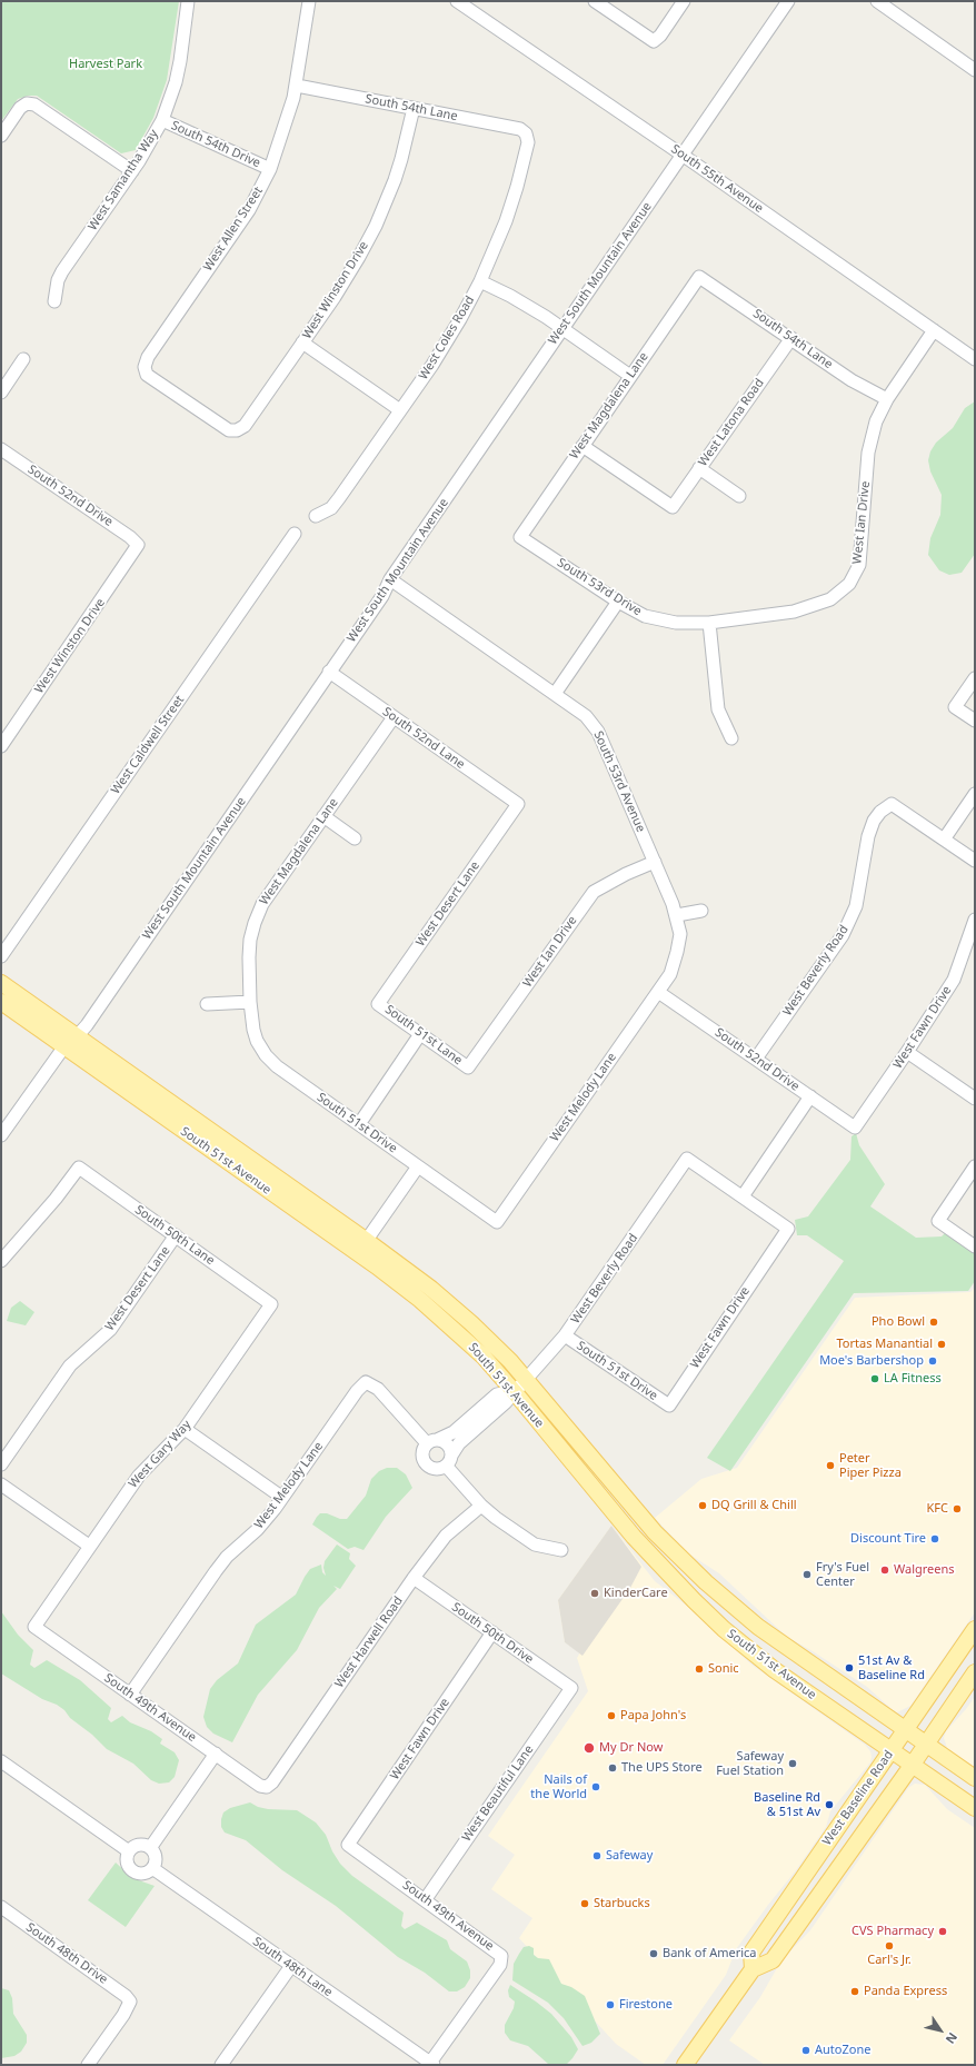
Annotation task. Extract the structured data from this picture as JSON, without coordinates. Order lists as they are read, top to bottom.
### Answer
{
  "streets": {
    "main road": ["South 51st Avenue", "West Baseline Road"],
    "street": [
      "South 54th Lane",
      "South 54th Drive",
      "South 55th Avenue",
      "West Samantha Way",
      "West Allen Street",
      "West South Mountain Avenue",
      "West Winston Drive",
      "West Coles Road",
      "West Magdalena Lane",
      "West Latona Road",
      "South 52nd Drive",
      "West Ian Drive",
      "South 53rd Drive",
      "South 52nd Lane",
      "West Caldwell Street",
      "South 53rd Avenue",
      "West Desert Lane",
      "West Beverly Road",
      "West Fawn Drive",
      "South 51st Lane",
      "West Melody Lane",
      "South 51st Drive",
      "South 50th Lane",
      "West Gary Way",
      "South 50th Drive",
      "West Harwell Road",
      "South 49th Avenue",
      "West Beautiful Lane",
      "South 48th Drive",
      "South 48th Lane"
    ]
  },
  "crossings": [
    ["South 54th Lane", "West Allen Street"],
    ["South 54th Lane", "West Winston Drive"],
    ["South 54th Lane", "West Coles Road"],
    ["South 54th Lane", "West Magdalena Lane"],
    ["South 54th Lane", "West Latona Road"],
    ["South 54th Lane", "West Ian Drive"],
    ["South 54th Drive", "West Samantha Way"],
    ["South 54th Drive", "West Allen Street"],
    ["South 55th Avenue", "West South Mountain Avenue"],
    ["South 55th Avenue", "West Ian Drive"],
    ["West Allen Street", "West Winston Drive"],
    ["West South Mountain Avenue", "South 52nd Lane"],
    ["West South Mountain Avenue", "South 53rd Avenue"],
    ["West South Mountain Avenue", "South 51st Avenue"],
    ["West Winston Drive", "South 52nd Drive"],
    ["West Magdalena Lane", "West Latona Road"],
    ["West Magdalena Lane", "South 53rd Drive"],
    ["West Magdalena Lane", "South 52nd Lane"],
    ["West Magdalena Lane", "South 51st Drive"],
    ["South 52nd Drive", "West Beverly Road"],
    ["South 52nd Drive", "West Fawn Drive"],
    ["South 52nd Drive", "West Melody Lane"],
    ["West Ian Drive", "South 53rd Drive"],
    ["West Ian Drive", "South 53rd Avenue"],
    ["West Ian Drive", "South 51st Lane"],
    ["South 52nd Lane", "West Desert Lane"],
    ["South 53rd Avenue", "West Melody Lane"],
    ["West Desert Lane", "South 51st Lane"],
    ["West Desert Lane", "South 50th Lane"],
    ["West Beverly Road", "West Fawn Drive"],
    ["West Beverly Road", "West Melody Lane"],
    ["West Beverly Road", "South 51st Drive"],
    ["West Beverly Road", "South 51st Avenue"],
    ["West Fawn Drive", "South 51st Drive"],
    ["West Fawn Drive", "South 50th Drive"],
    ["West Fawn Drive", "South 49th Avenue"],
    ["West Melody Lane", "South 51st Drive"],
    ["West Melody Lane", "South 49th Avenue"],
    ["South 51st Avenue", "West Baseline Road"],
    ["South 50th Lane", "West Gary Way"],
    ["West Gary Way", "South 49th Avenue"],
    ["South 50th Drive", "West Harwell Road"],
    ["South 50th Drive", "West Beautiful Lane"],
    ["West Harwell Road", "South 49th Avenue"],
    ["South 49th Avenue", "West Beautiful Lane"],
    ["South 49th Avenue", "South 48th Lane"]
  ],
  "parks": ["Harvest Park"],
  "places": [
    "Pho Bowl",
    "Tortas Manantial",
    "Moe's Barbershop",
    "LA Fitness",
    "Peter Piper Pizza",
    "DQ Grill & Chill",
    "KFC",
    "Discount Tire",
    "Walgreens",
    "Fry's Fuel Center",
    "KinderCare",
    "51st Av & Baseline Rd",
    "Sonic",
    "Papa John's",
    "My Dr Now",
    "Safeway Fuel Station",
    "The UPS Store",
    "Nails of the World",
    "Baseline Rd & 51st Av",
    "Safeway",
    "Starbucks",
    "CVS Pharmacy",
    "Carl's Jr.",
    "Bank of America",
    "Panda Express",
    "Firestone",
    "AutoZone"
  ],
  "north": "bottom right"
}
